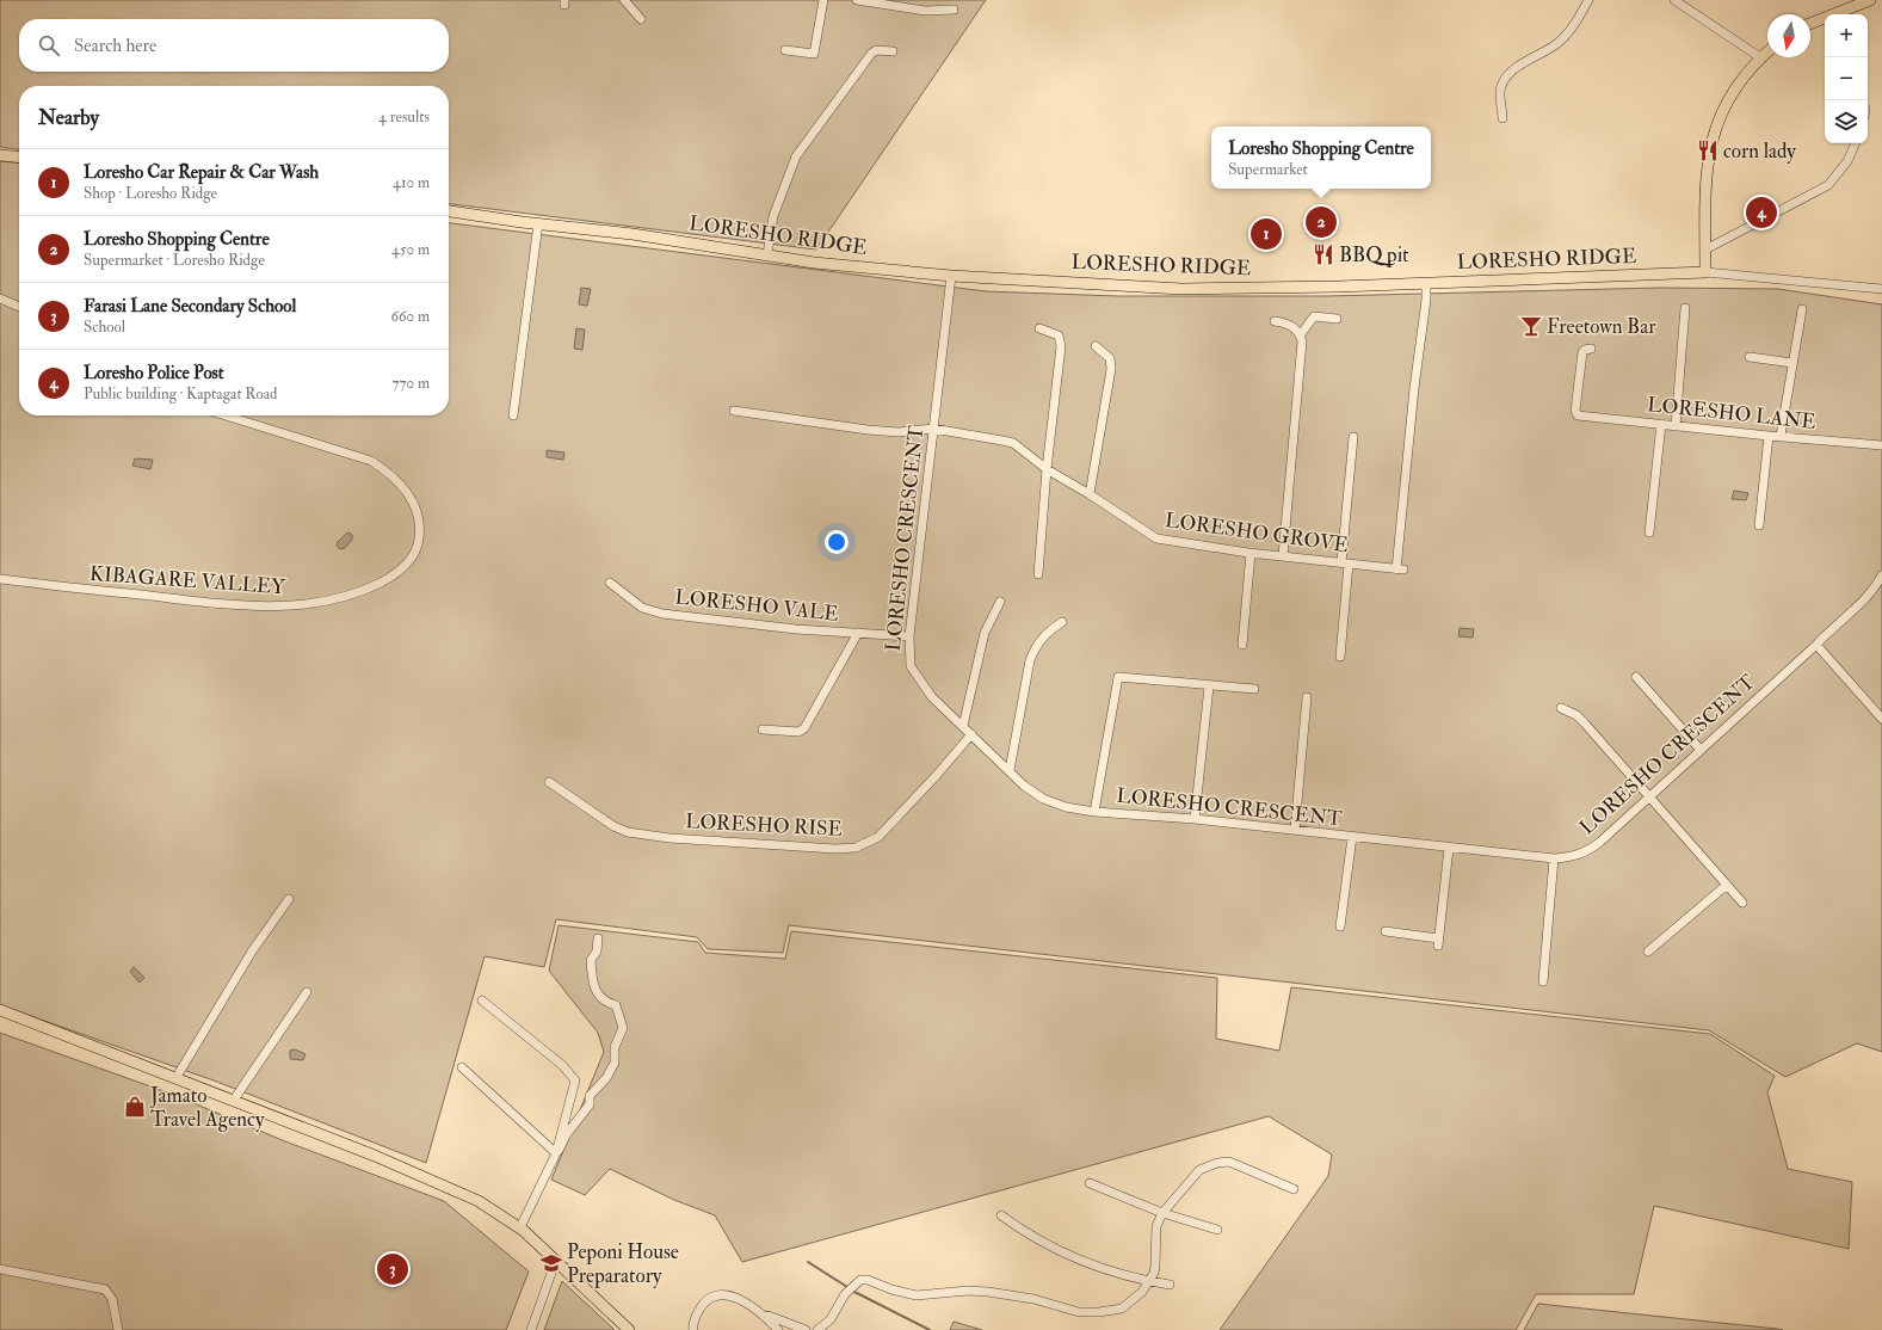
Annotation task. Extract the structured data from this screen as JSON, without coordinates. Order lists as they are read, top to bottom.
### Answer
{
  "streets": {
    "main road": ["LORESHO RIDGE"],
    "street": [
      "LORESHO LANE",
      "LORESHO GROVE",
      "LORESHO CRESCENT",
      "KIBAGARE VALLEY",
      "LORESHO VALE",
      "LORESHO RISE"
    ]
  },
  "crossings": [
    ["LORESHO RIDGE", "LORESHO GROVE"],
    ["LORESHO RIDGE", "LORESHO CRESCENT"],
    ["LORESHO GROVE", "LORESHO CRESCENT"],
    ["LORESHO CRESCENT", "LORESHO VALE"],
    ["LORESHO CRESCENT", "LORESHO RISE"]
  ],
  "places": {
    "restaurant": ["corn lady", "BBQ pit"],
    "bar": ["Freetown Bar"],
    "shop": ["Jamato Travel Agency"],
    "school or university": ["Peponi House Preparatory"]
  },
  "north": "bottom",
  "page": {
    "map_buttons": ["+", "−"],
    "search": "Search here",
    "heading": ["Nearby", "4 results"],
    "popup": ["Loresho Shopping Centre", "Supermarket"],
    "list": [
      {
        "mark": "1",
        "name": "Loresho Car Repair & Car Wash",
        "note": "Shop · Loresho Ridge",
        "value": "410 m"
      },
      {
        "mark": "2",
        "name": "Loresho Shopping Centre",
        "note": "Supermarket · Loresho Ridge",
        "value": "450 m"
      },
      {
        "mark": "3",
        "name": "Farasi Lane Secondary School",
        "note": "School",
        "value": "660 m"
      },
      {
        "mark": "4",
        "name": "Loresho Police Post",
        "note": "Public building · Kaptagat Road",
        "value": "770 m"
      }
    ],
    "pins": [
      "4",
      "2",
      "1",
      "3"
    ]
  }
}
